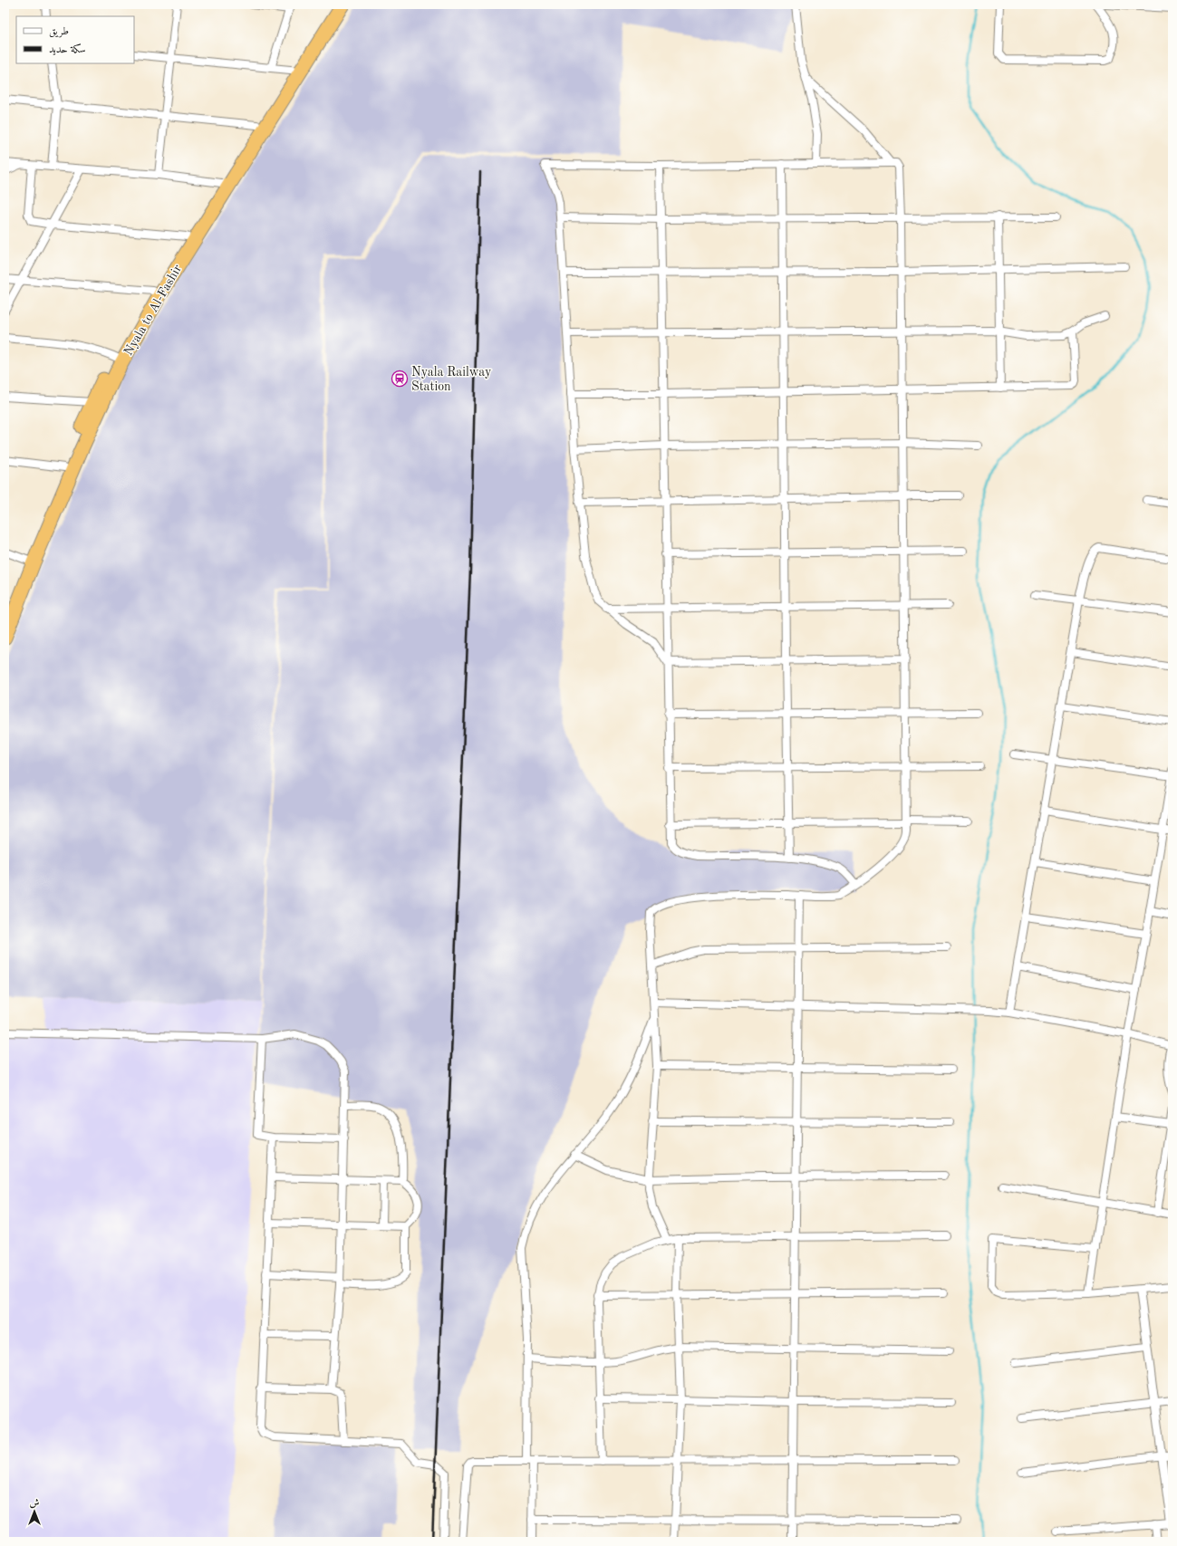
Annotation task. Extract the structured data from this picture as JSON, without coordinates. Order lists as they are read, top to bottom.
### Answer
{
  "streets": {
    "highway": ["Nyala to Al-Fashir"]
  },
  "places": {
    "station": ["Nyala Railway Station"]
  },
  "legend": ["طريق", "سكة حديد"],
  "north": "top"
}
